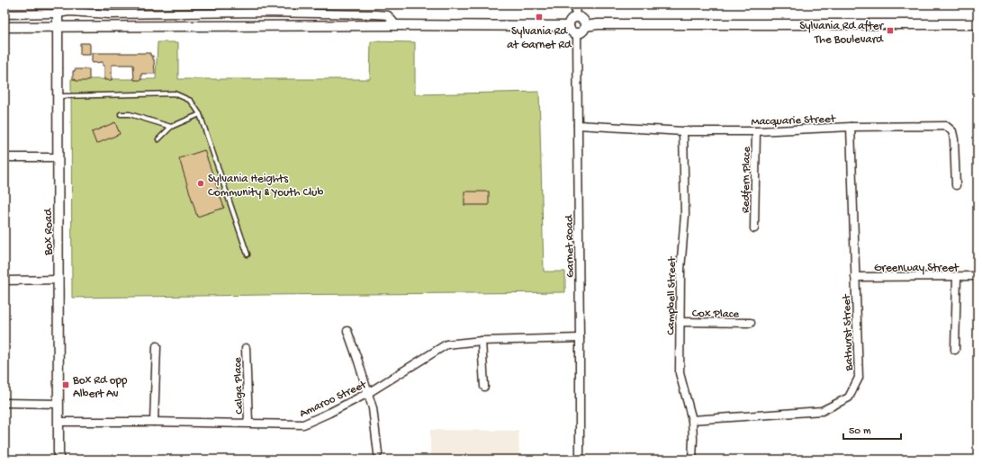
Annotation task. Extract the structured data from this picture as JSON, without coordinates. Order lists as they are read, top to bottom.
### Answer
{
  "streets": {
    "street": [
      "Macquarie Street",
      "Redfern Place",
      "Box Road",
      "Garnet Road",
      "Greenway Street",
      "Campbell Street",
      "Cox Place",
      "Bathurst Street",
      "Calga Place",
      "Amaroo Street"
    ]
  },
  "crossings": [
    ["Macquarie Street", "Redfern Place"],
    ["Macquarie Street", "Garnet Road"],
    ["Macquarie Street", "Campbell Street"],
    ["Macquarie Street", "Bathurst Street"],
    ["Box Road", "Amaroo Street"],
    ["Garnet Road", "Amaroo Street"],
    ["Greenway Street", "Bathurst Street"],
    ["Campbell Street", "Cox Place"],
    ["Campbell Street", "Bathurst Street"],
    ["Calga Place", "Amaroo Street"]
  ],
  "places": {
    "transit": ["Sylvania Rd at Garnet Rd", "Sylvania Rd after The Boulevard", "Box Rd opp Albert Av"],
    "other": ["Sylvania Heights Community & Youth Club"]
  },
  "scale_bar": "50 m"
}
